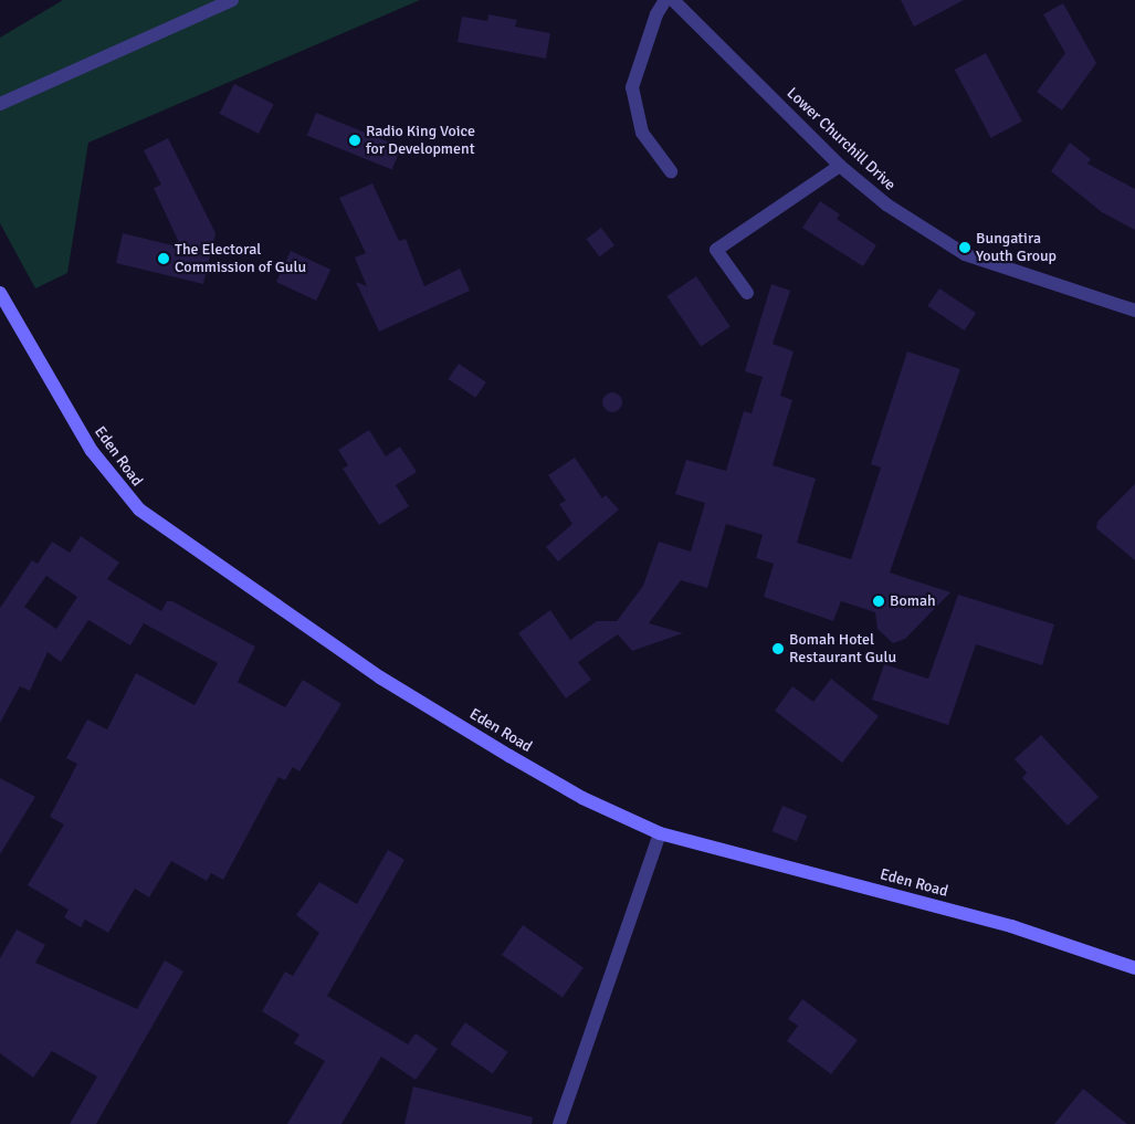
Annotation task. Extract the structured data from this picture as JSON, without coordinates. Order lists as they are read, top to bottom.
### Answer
{
  "streets": {
    "street": ["Lower Churchill Drive", "Eden Road"]
  },
  "places": [
    "Radio King Voice for Development",
    "Bungatira Youth Group",
    "The Electoral Commission of Gulu",
    "Bomah",
    "Bomah Hotel Restaurant Gulu"
  ]
}
